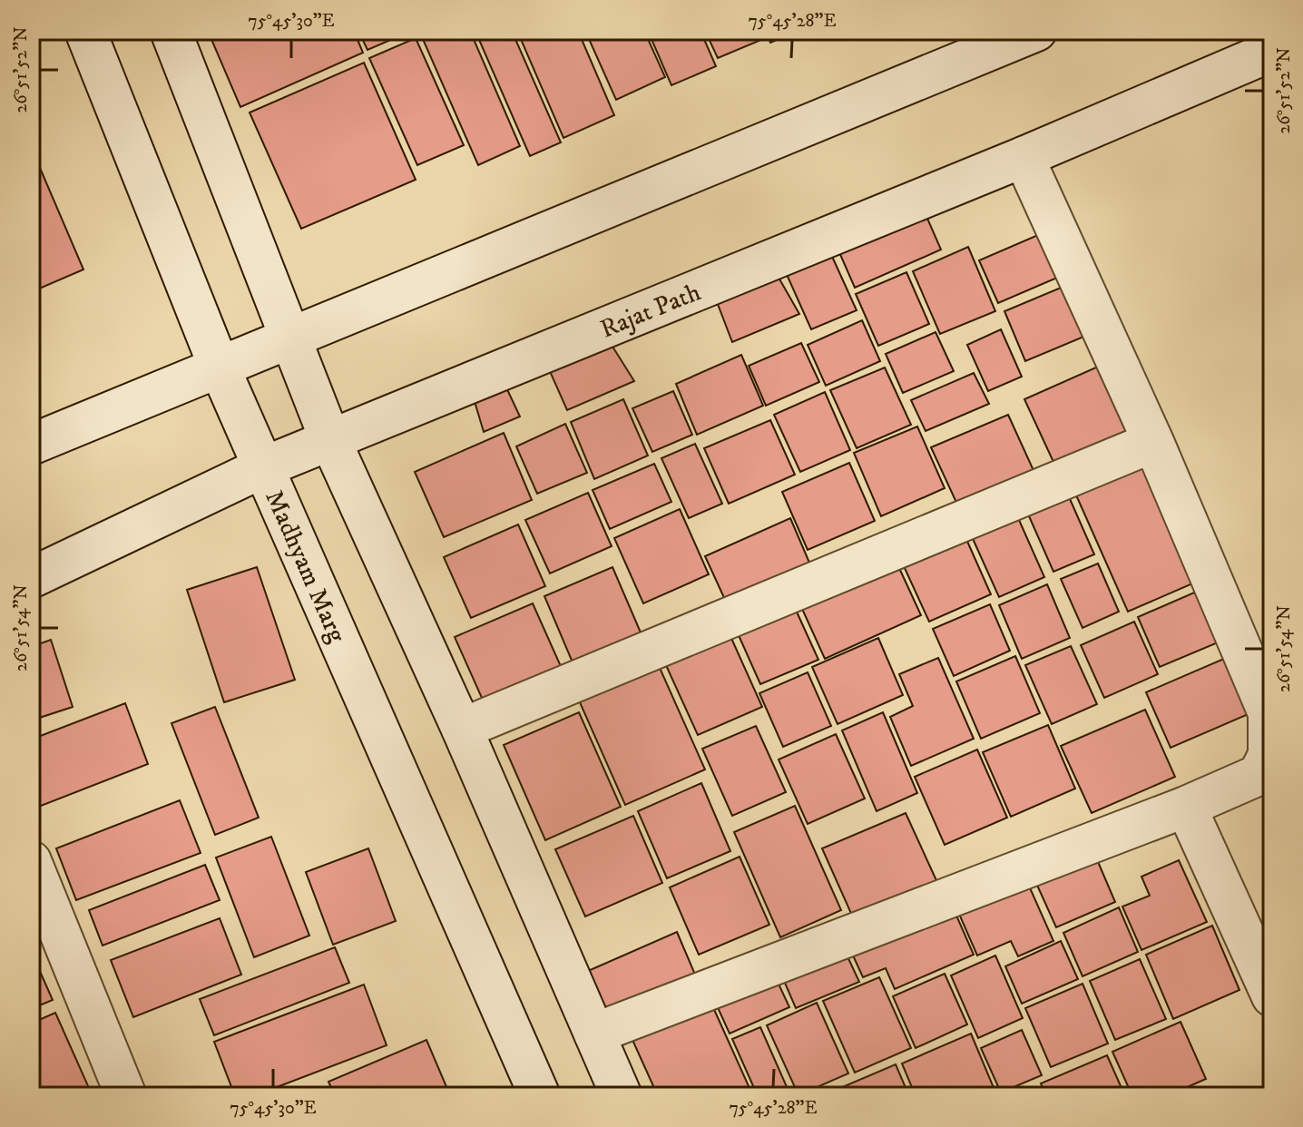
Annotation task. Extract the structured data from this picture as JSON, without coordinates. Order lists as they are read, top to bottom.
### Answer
{
  "streets": {
    "street": ["Rajat Path", "Madhyam Marg"]
  },
  "crossings": [
    ["Rajat Path", "Madhyam Marg"]
  ],
  "coordinates": [
    "75°45'30\"E",
    "75°45'28\"E",
    "26°51'52\"N",
    "26°51'54\"N"
  ]
}
